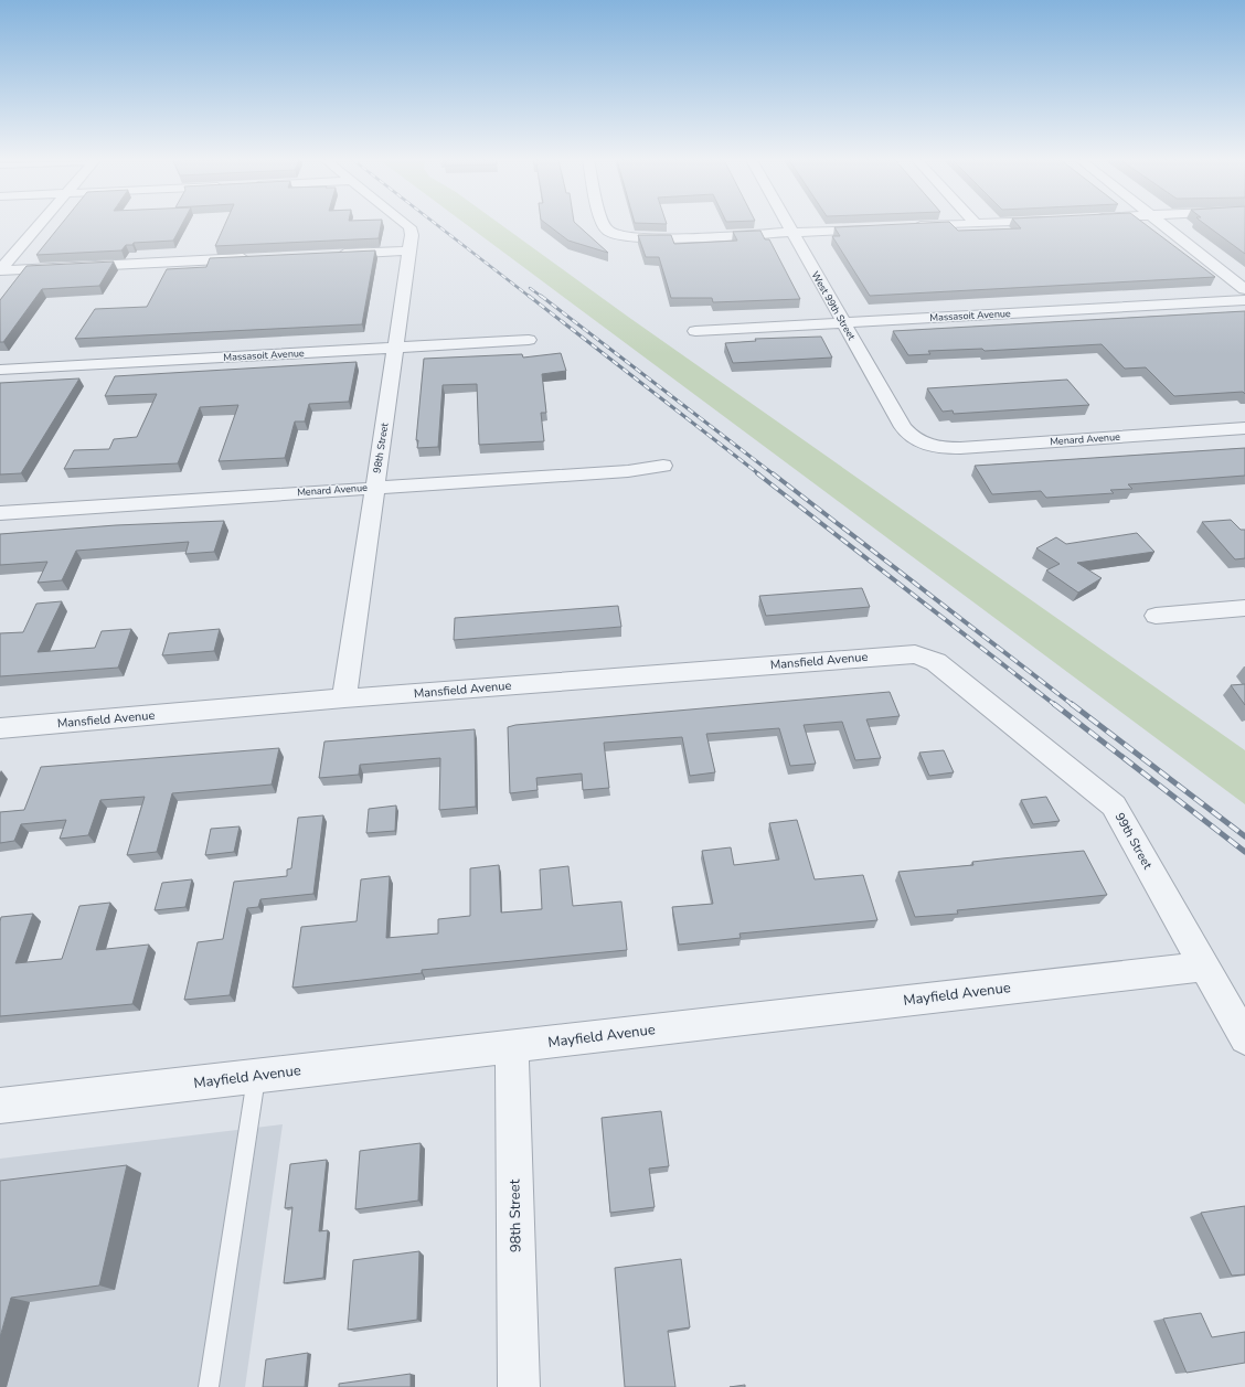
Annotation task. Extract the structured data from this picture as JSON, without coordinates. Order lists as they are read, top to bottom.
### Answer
{
  "streets": {
    "street": [
      "West 99th Street",
      "Massasoit Avenue",
      "Menard Avenue",
      "98th Street",
      "Mansfield Avenue",
      "99th Street",
      "Mayfield Avenue"
    ]
  },
  "crossings": [
    ["West 99th Street", "Massasoit Avenue"],
    ["West 99th Street", "Menard Avenue"],
    ["Massasoit Avenue", "98th Street"],
    ["Menard Avenue", "98th Street"],
    ["98th Street", "Mansfield Avenue"],
    ["98th Street", "Mayfield Avenue"],
    ["Mansfield Avenue", "99th Street"],
    ["99th Street", "Mayfield Avenue"]
  ]
}
